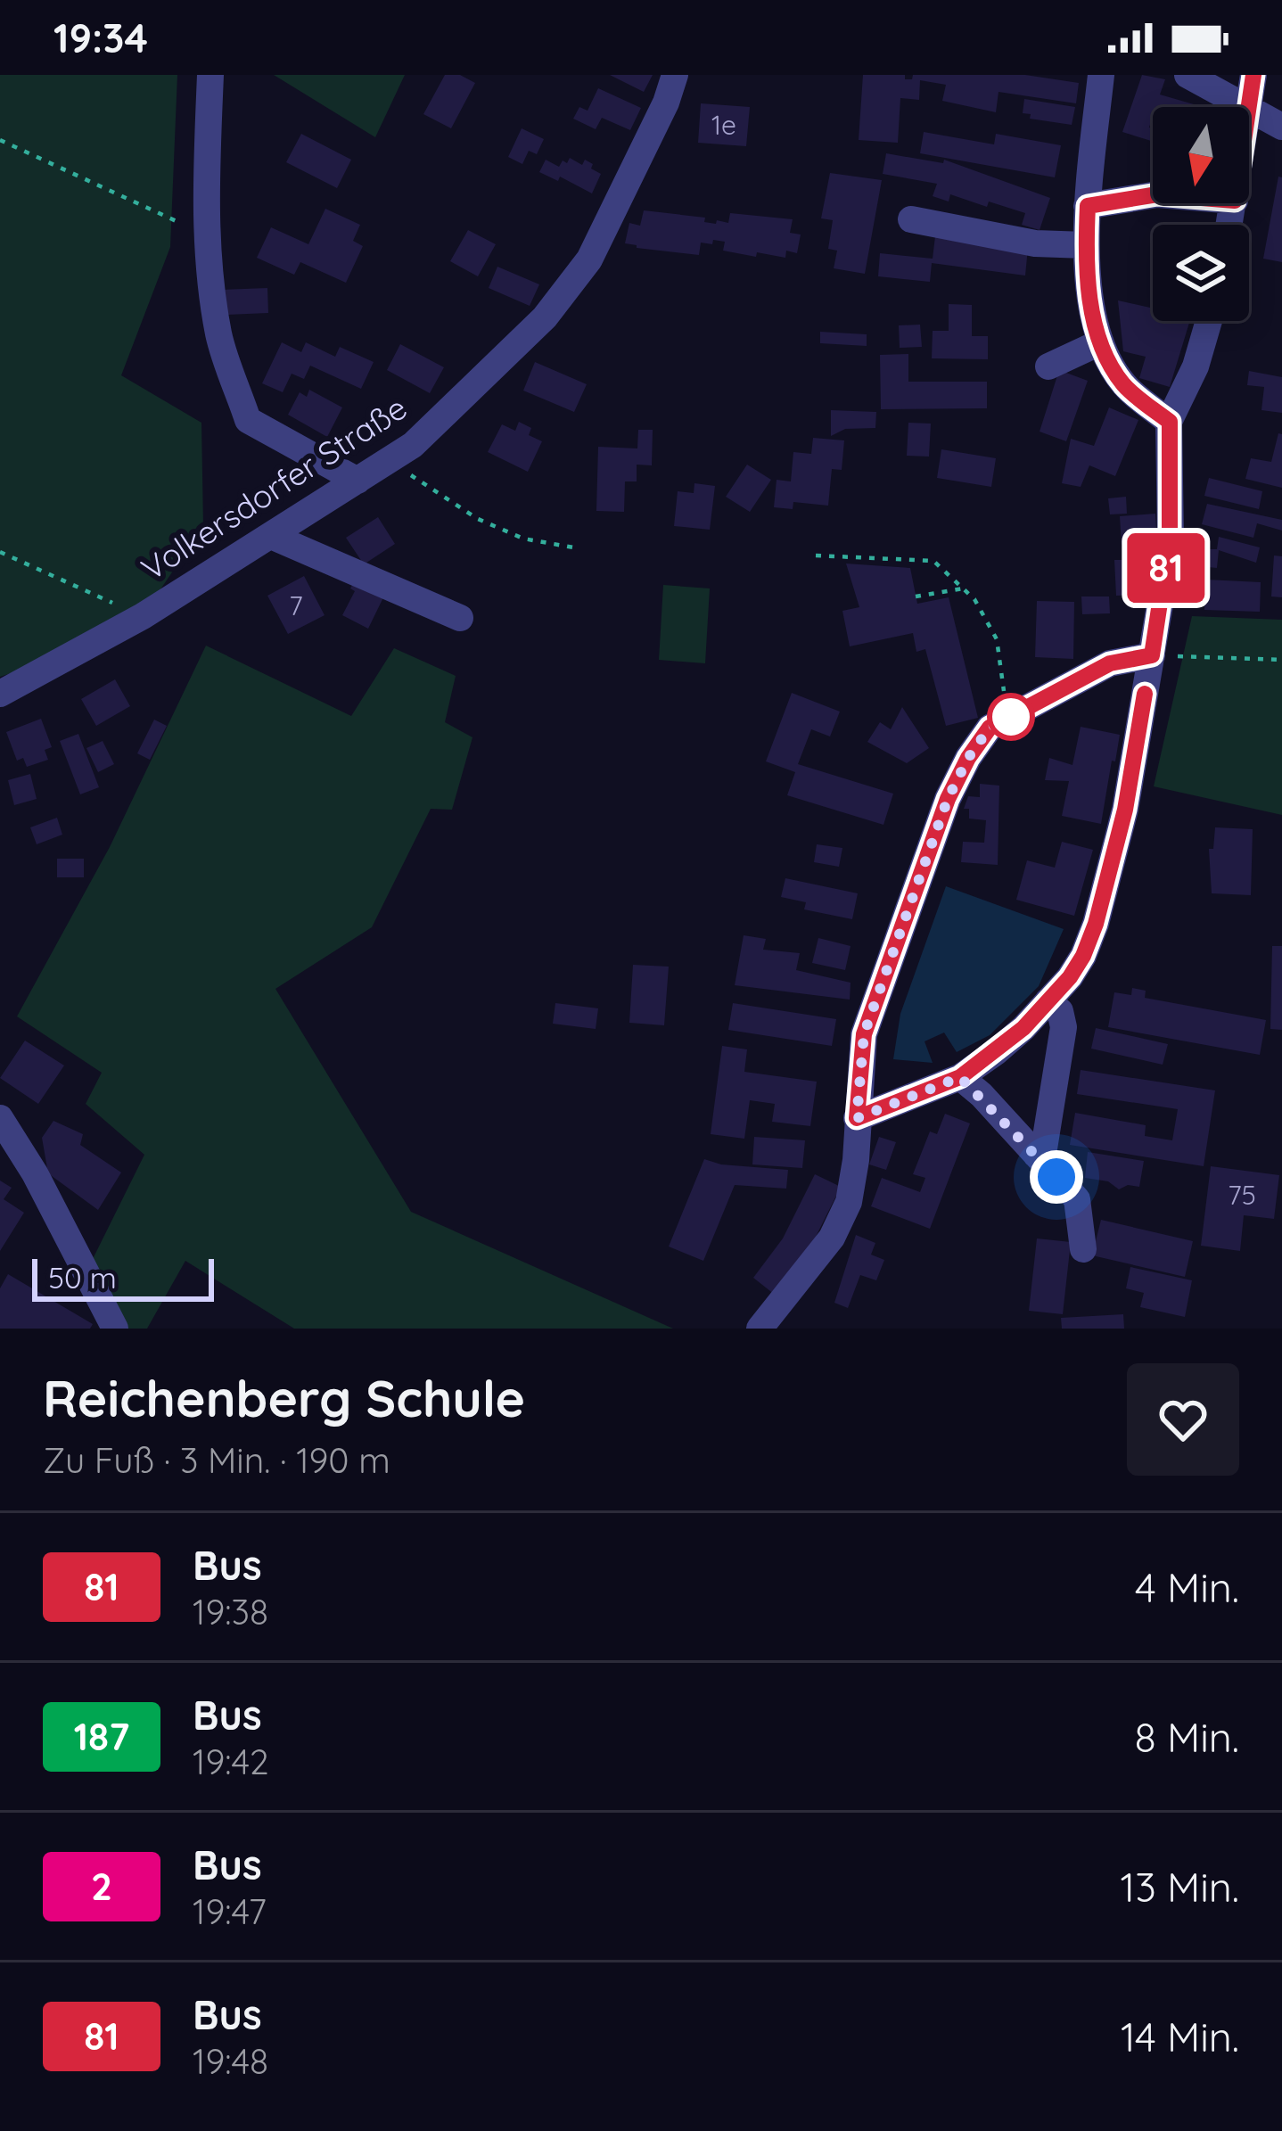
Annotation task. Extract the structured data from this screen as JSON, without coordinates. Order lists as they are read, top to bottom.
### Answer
{
  "streets": {
    "street": ["Volkersdorfer Straße"]
  },
  "lines": ["bus line 81"],
  "house_numbers": ["1e", "7", "75"],
  "scale_bar": "50 m",
  "north": "bottom",
  "page": {
    "status": "19:34",
    "on_map": "81",
    "scale": "50 m",
    "heading": ["Reichenberg Schule", "Zu Fuß · 3 Min. · 190 m"],
    "list": [
      {
        "mark": "81",
        "name": "Bus",
        "note": "19:38",
        "value": "4 Min."
      },
      {
        "mark": "187",
        "name": "Bus",
        "note": "19:42",
        "value": "8 Min."
      },
      {
        "mark": "2",
        "name": "Bus",
        "note": "19:47",
        "value": "13 Min."
      },
      {
        "mark": "81",
        "name": "Bus",
        "note": "19:48",
        "value": "14 Min."
      }
    ]
  }
}
